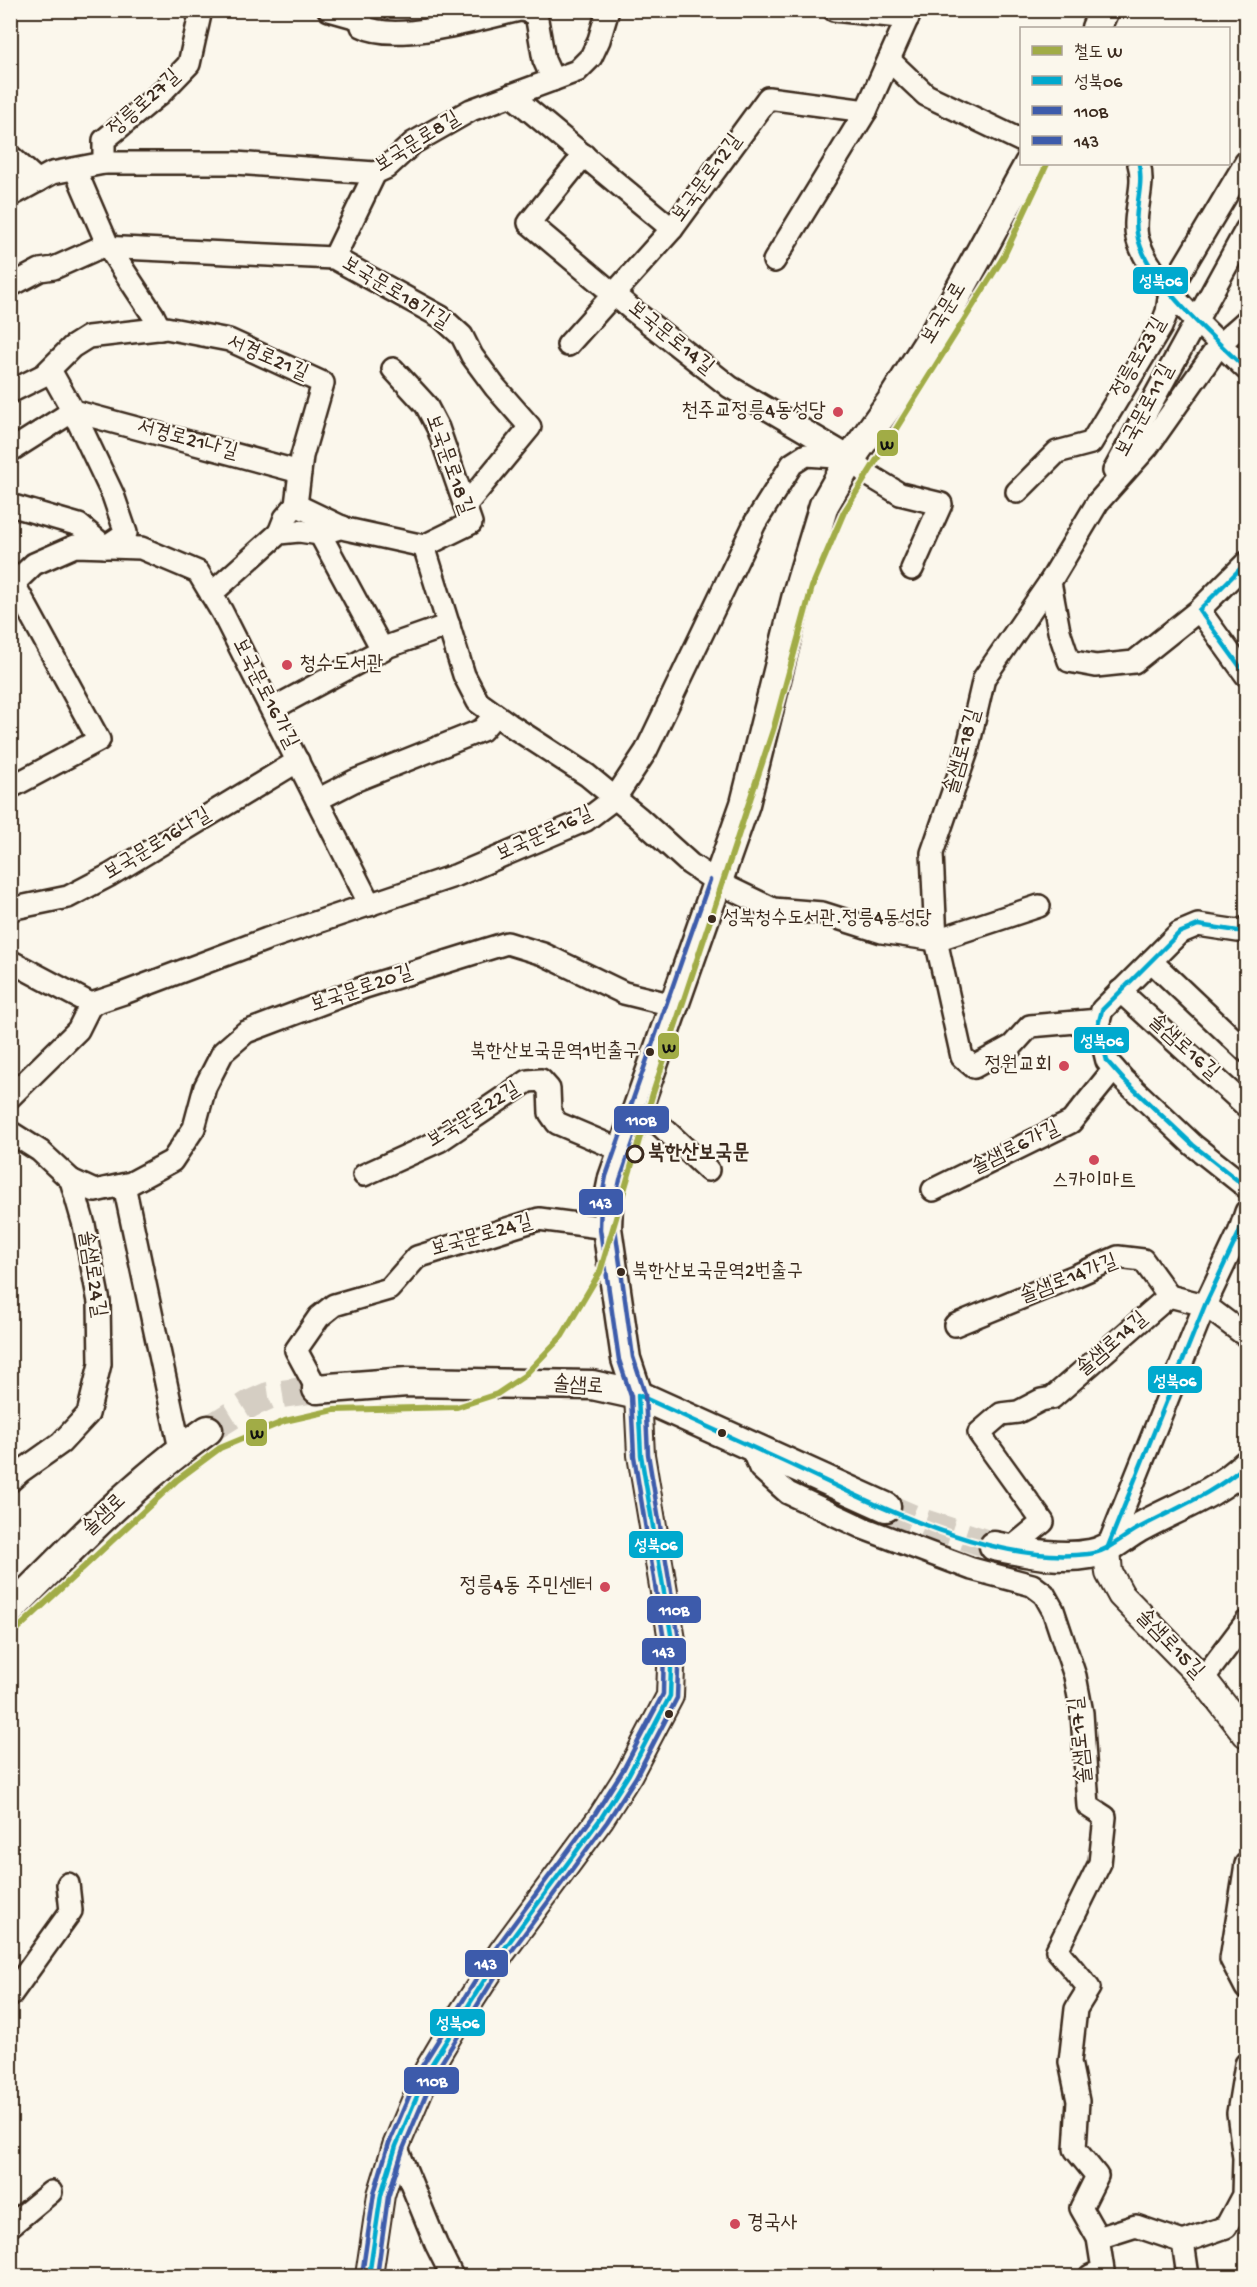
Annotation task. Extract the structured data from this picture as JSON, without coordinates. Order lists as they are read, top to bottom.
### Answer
{
  "streets": {
    "main road": ["보국문로", "솔샘로"],
    "street": [
      "정릉로27길",
      "보국문로8길",
      "보국문로12길",
      "보국문로18가길",
      "보국문로14길",
      "정릉로23길",
      "서경로21길",
      "보국문로11길",
      "서경로21나길",
      "보국문로18길",
      "보국문로16가길",
      "솔샘로18길",
      "보국문로16길",
      "보국문로16나길",
      "보국문로20길",
      "솔샘로16길",
      "보국문로22길",
      "솔샘로6가길",
      "보국문로24길",
      "솔샘로24길",
      "솔샘로14가길",
      "솔샘로14길",
      "솔샘로15길",
      "솔샘로17길"
    ]
  },
  "crossings": [
    ["정릉로27길", "보국문로8길"],
    ["보국문로8길", "보국문로12길"],
    ["보국문로12길", "보국문로14길"],
    ["보국문로18가길", "보국문로18길"],
    ["보국문로", "보국문로14길"],
    ["보국문로", "보국문로16길"],
    ["보국문로", "보국문로20길"],
    ["보국문로", "보국문로22길"],
    ["보국문로", "보국문로24길"],
    ["보국문로", "솔샘로"],
    ["보국문로14길", "보국문로16길"],
    ["서경로21길", "서경로21나길"],
    ["보국문로11길", "솔샘로18길"],
    ["보국문로16가길", "보국문로16길"],
    ["보국문로16가길", "보국문로16나길"],
    ["보국문로20길", "솔샘로24길"],
    ["보국문로24길", "솔샘로"],
    ["솔샘로14가길", "솔샘로14길"],
    ["솔샘로", "솔샘로17길"]
  ],
  "places": [
    "천주교정릉4동성당",
    "청수도서관",
    "성북청수도서관.정릉4동성당",
    "북한산보국문역1번출구",
    "정원교회",
    "북한산보국문",
    "스카이마트",
    "북한산보국문역2번출구",
    "정릉4동 주민센터",
    "경국사"
  ],
  "lines": [
    "rail line W",
    "transit line 성북06",
    "transit line 143",
    "transit line 110B"
  ],
  "legend": [
    "철도 W",
    "성북06",
    "110B",
    "143"
  ]
}
